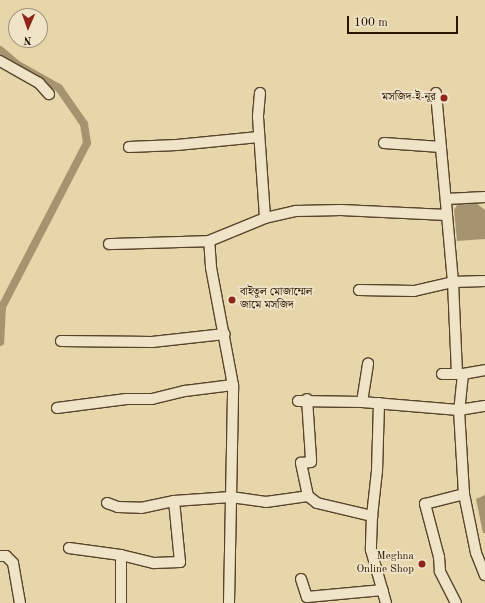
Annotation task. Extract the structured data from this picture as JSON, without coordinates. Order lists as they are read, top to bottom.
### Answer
{
  "places": ["মসজিদ-ই-নূর", "বাইতুল মোজাম্মেল জামে মসজিদ", "Meghna Online Shop"],
  "scale_bar": "100 m",
  "north": "bottom"
}
